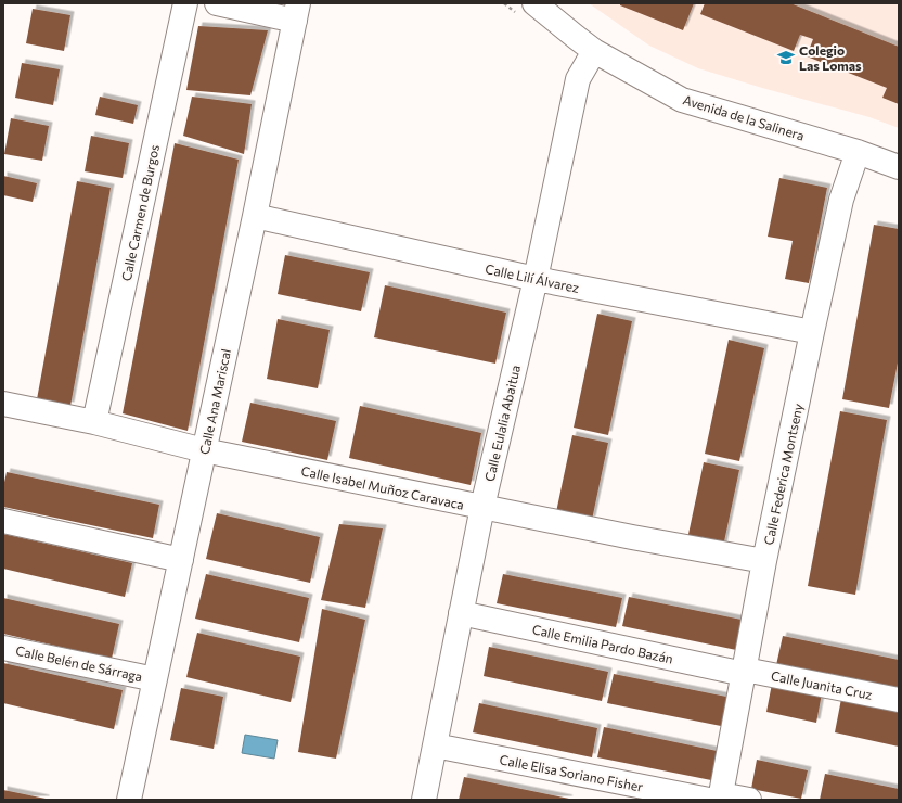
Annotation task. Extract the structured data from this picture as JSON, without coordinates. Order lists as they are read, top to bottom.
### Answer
{
  "streets": {
    "street": [
      "Avenida de la Salinera",
      "Calle Carmen de Burgos",
      "Calle Lilí Álvarez",
      "Calle Ana Mariscal",
      "Calle Eulalia Abaitua",
      "Calle Federica Montseny",
      "Calle Isabel Muñoz Caravaca",
      "Calle Emilia Pardo Bazán",
      "Calle Belén de Sárraga",
      "Calle Juanita Cruz",
      "Calle Elisa Soriano Fisher"
    ]
  },
  "crossings": [
    ["Avenida de la Salinera", "Calle Eulalia Abaitua"],
    ["Avenida de la Salinera", "Calle Federica Montseny"],
    ["Calle Carmen de Burgos", "Calle Isabel Muñoz Caravaca"],
    ["Calle Lilí Álvarez", "Calle Ana Mariscal"],
    ["Calle Lilí Álvarez", "Calle Eulalia Abaitua"],
    ["Calle Lilí Álvarez", "Calle Federica Montseny"],
    ["Calle Ana Mariscal", "Calle Isabel Muñoz Caravaca"],
    ["Calle Ana Mariscal", "Calle Belén de Sárraga"],
    ["Calle Eulalia Abaitua", "Calle Isabel Muñoz Caravaca"],
    ["Calle Eulalia Abaitua", "Calle Emilia Pardo Bazán"],
    ["Calle Eulalia Abaitua", "Calle Elisa Soriano Fisher"],
    ["Calle Federica Montseny", "Calle Isabel Muñoz Caravaca"],
    ["Calle Federica Montseny", "Calle Emilia Pardo Bazán"],
    ["Calle Federica Montseny", "Calle Juanita Cruz"],
    ["Calle Federica Montseny", "Calle Elisa Soriano Fisher"],
    ["Calle Emilia Pardo Bazán", "Calle Juanita Cruz"]
  ],
  "places": {
    "school or university": ["Colegio Las Lomas"]
  }
}
